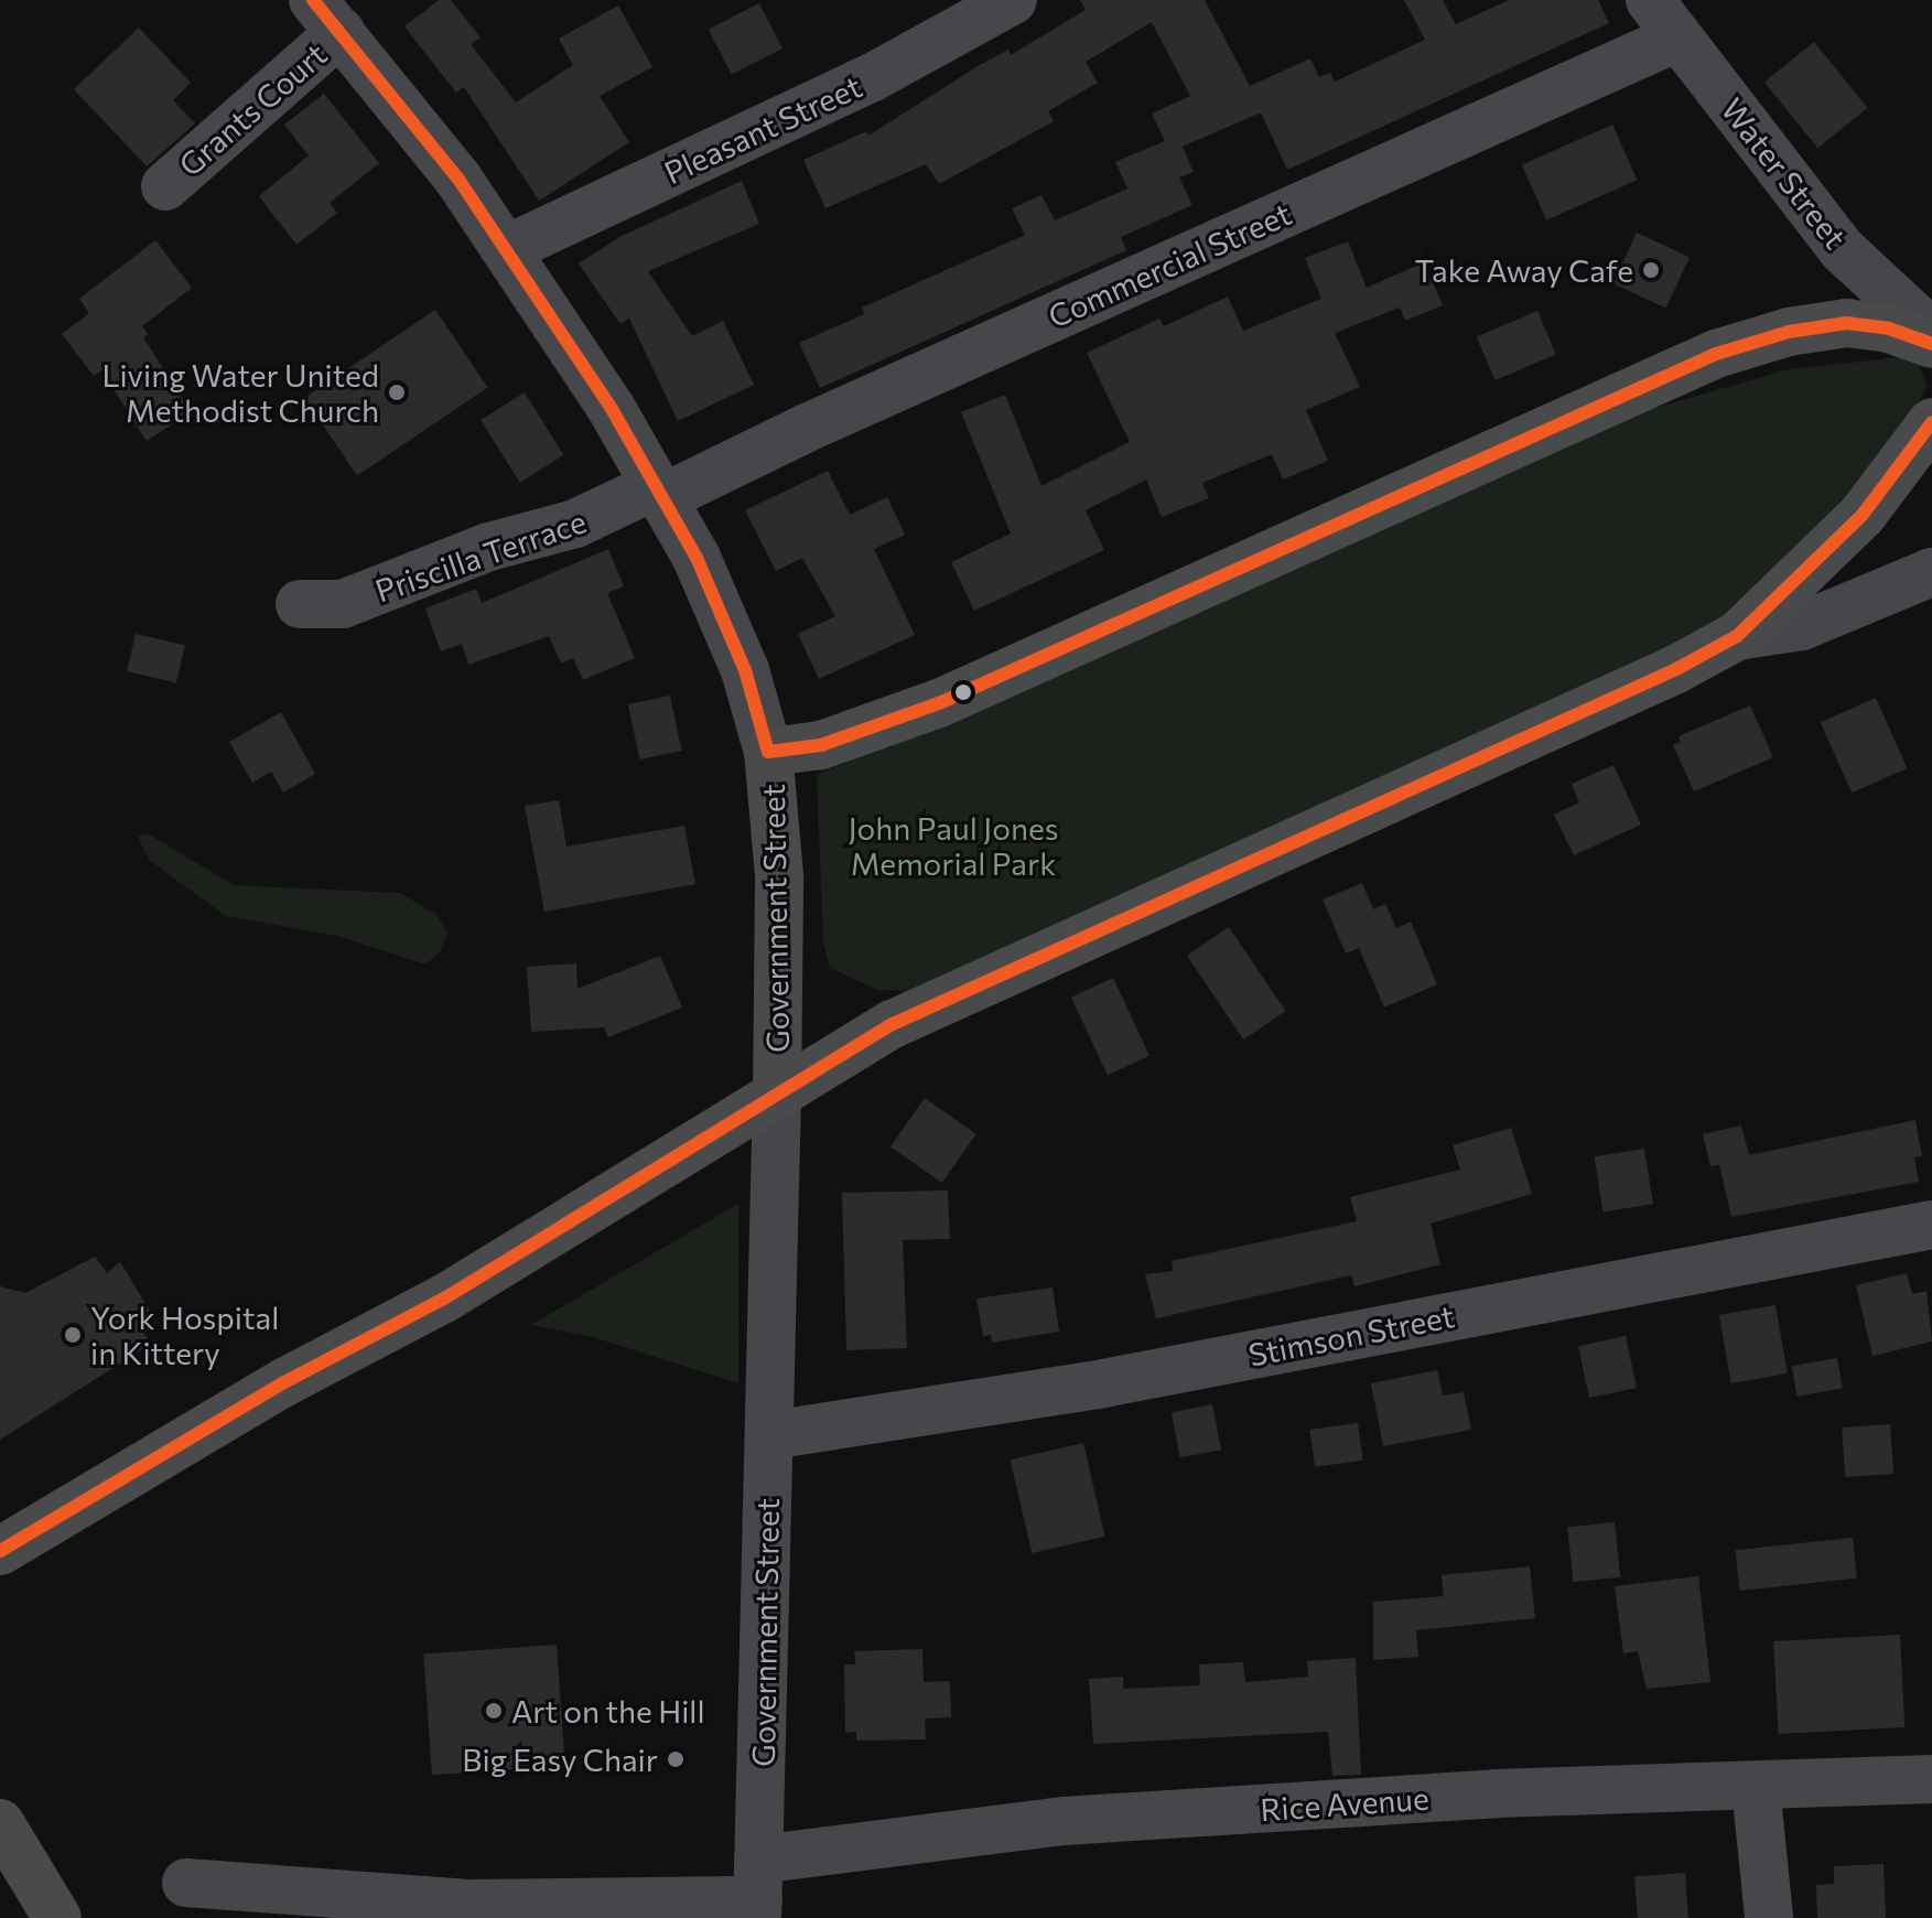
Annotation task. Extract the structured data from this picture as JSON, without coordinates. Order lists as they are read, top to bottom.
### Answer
{
  "streets": {
    "main road": ["Government Street"],
    "street": [
      "Grants Court",
      "Pleasant Street",
      "Water Street",
      "Commercial Street",
      "Priscilla Terrace",
      "Stimson Street",
      "Rice Avenue"
    ]
  },
  "crossings": [
    ["Grants Court", "Government Street"],
    ["Pleasant Street", "Government Street"],
    ["Water Street", "Commercial Street"],
    ["Commercial Street", "Priscilla Terrace"],
    ["Commercial Street", "Government Street"],
    ["Priscilla Terrace", "Government Street"],
    ["Government Street", "Stimson Street"],
    ["Government Street", "Rice Avenue"]
  ],
  "parks": ["John Paul Jones Memorial Park"],
  "places": [
    "Take Away Cafe",
    "Living Water United Methodist Church",
    "York Hospital in Kittery",
    "Art on the Hill",
    "Big Easy Chair"
  ]
}
